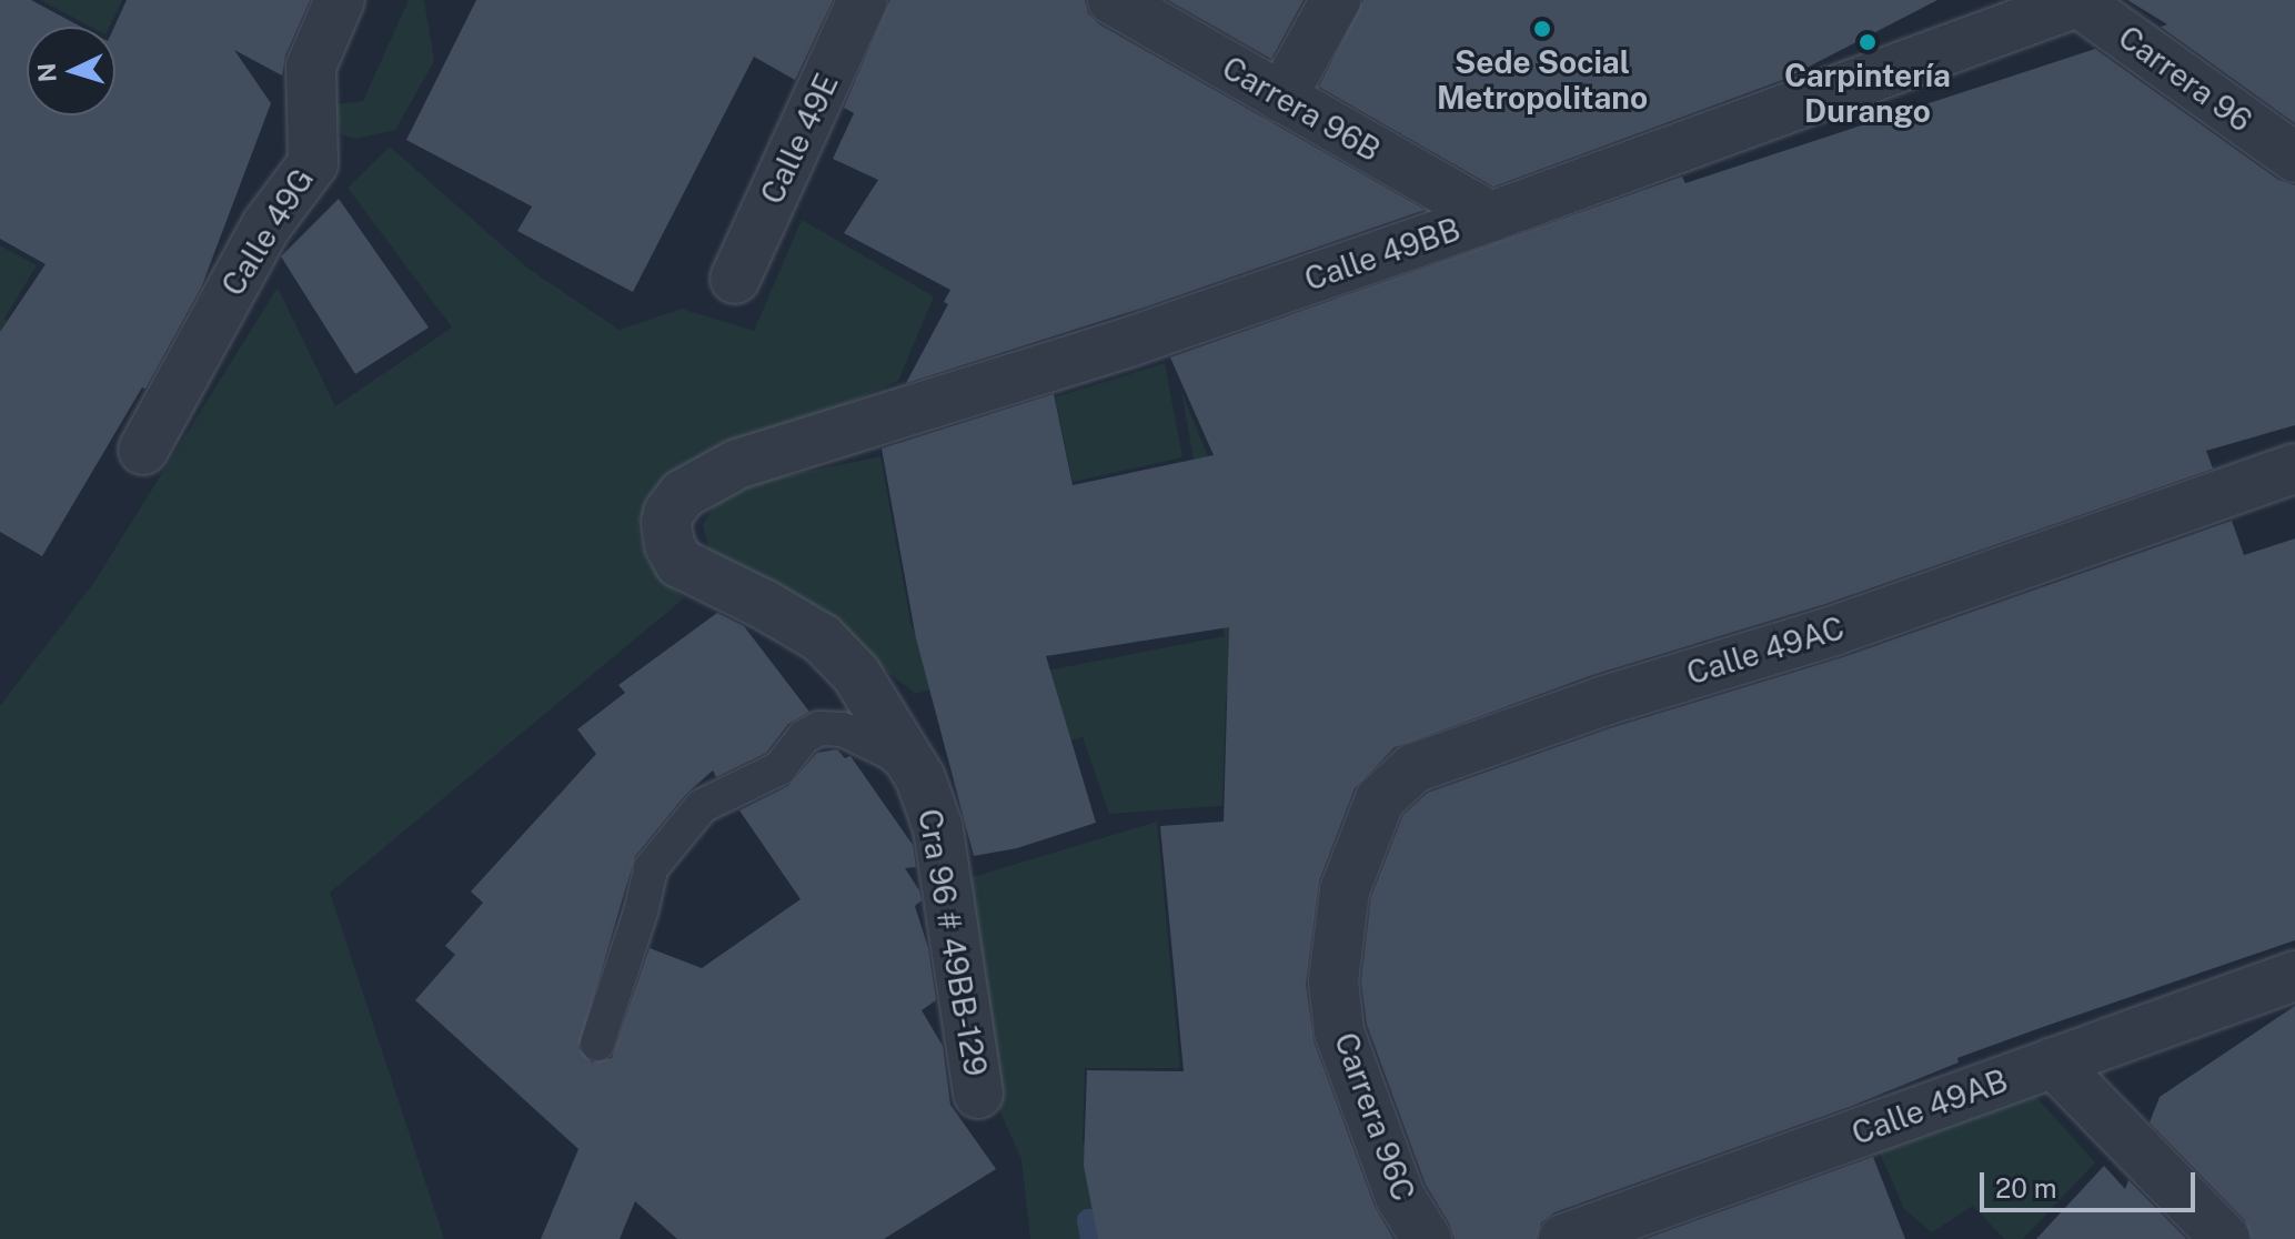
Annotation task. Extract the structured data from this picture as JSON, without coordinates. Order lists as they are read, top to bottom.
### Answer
{
  "streets": {
    "street": [
      "Carrera 96",
      "Carrera 96B",
      "Calle 49E",
      "Calle 49G",
      "Calle 49BB",
      "Calle 49AC",
      "Cra 96 # 49BB-129",
      "Calle 49AB",
      "Carrera 96C"
    ]
  },
  "crossings": [
    ["Carrera 96", "Calle 49BB"],
    ["Carrera 96B", "Calle 49BB"],
    ["Calle 49BB", "Cra 96 # 49BB-129"],
    ["Calle 49AC", "Carrera 96C"]
  ],
  "places": ["Sede Social Metropolitano", "Carpintería Durango"],
  "scale_bar": "20 m",
  "north": "left"
}
